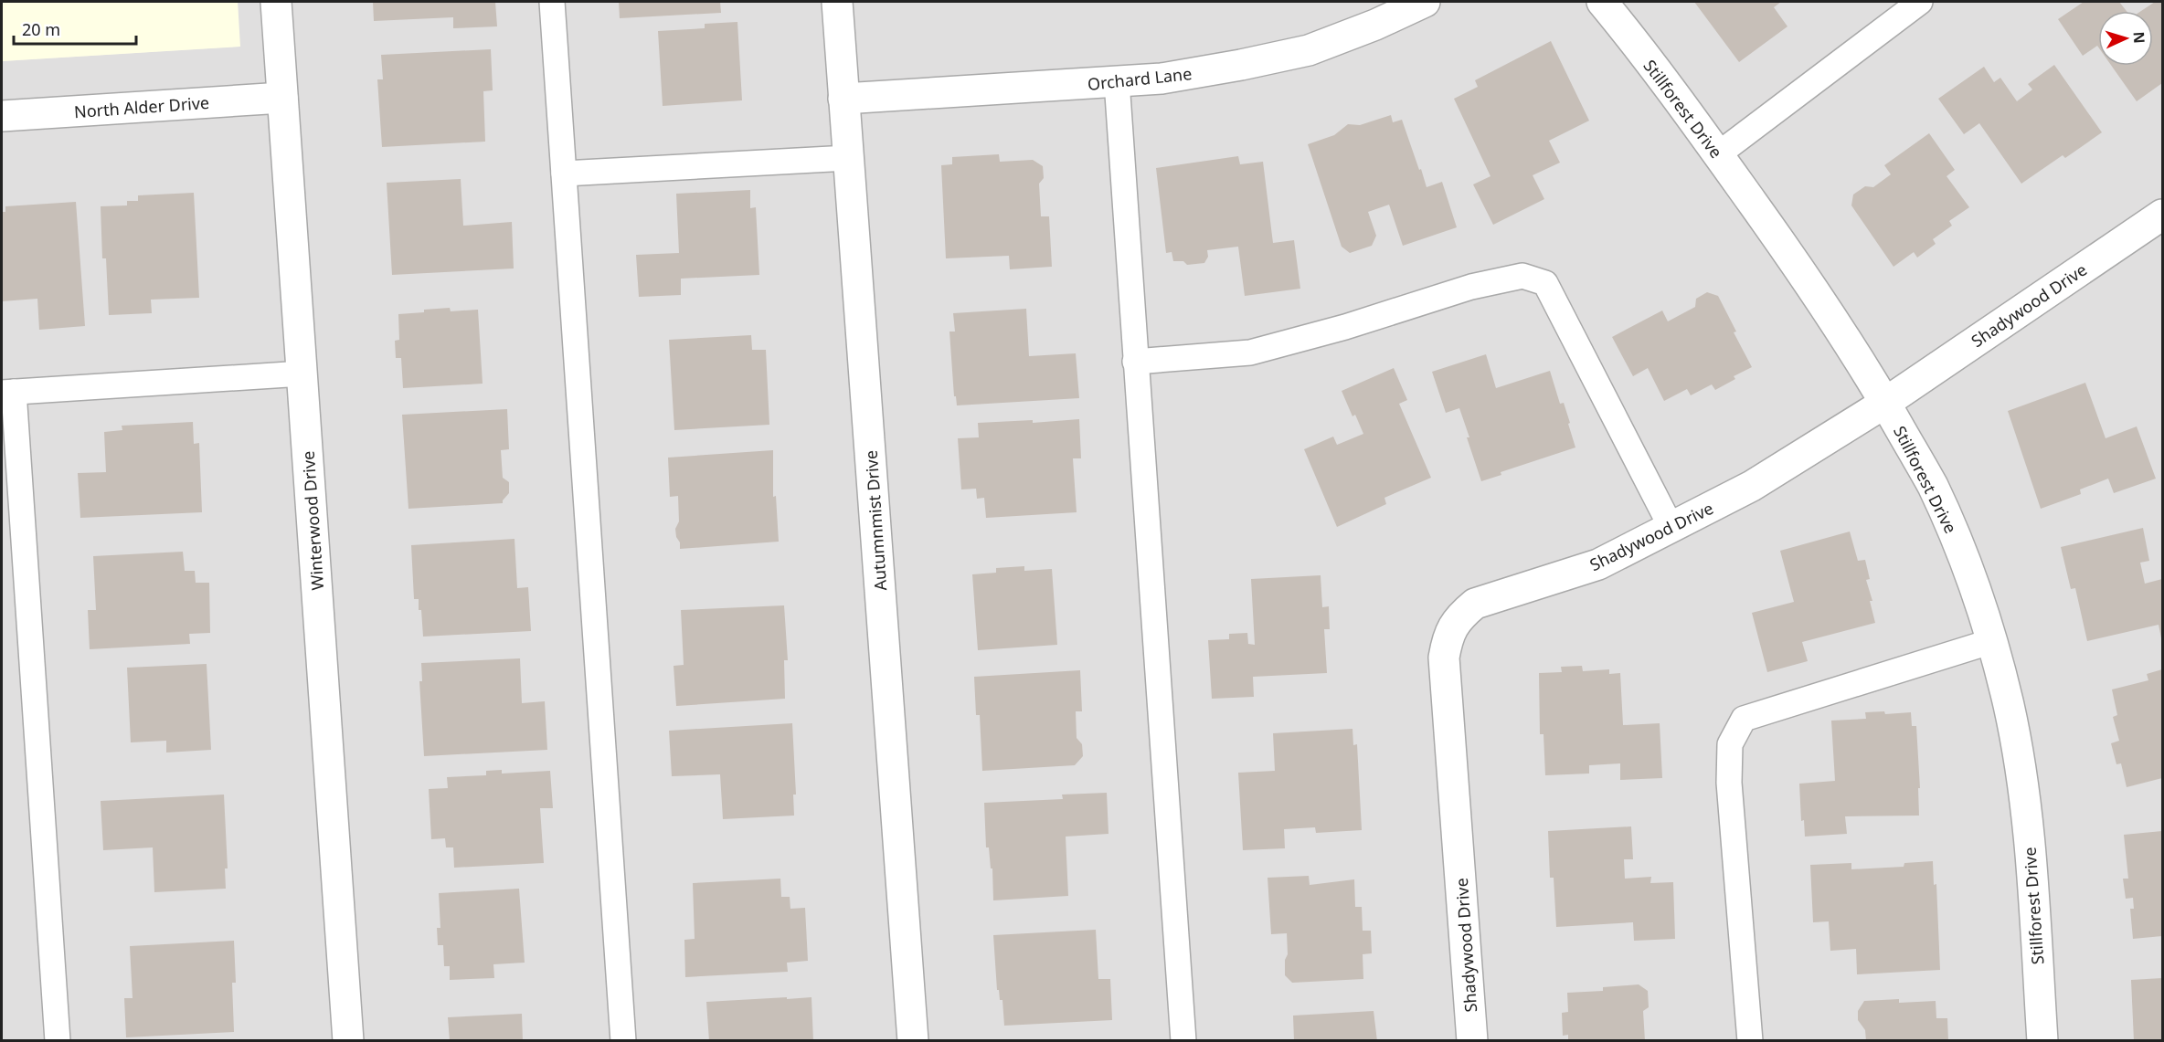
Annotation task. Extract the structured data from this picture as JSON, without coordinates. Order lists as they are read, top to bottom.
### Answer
{
  "streets": {
    "street": [
      "Orchard Lane",
      "North Alder Drive",
      "Stillforest Drive",
      "Shadywood Drive",
      "Winterwood Drive",
      "Autumnmist Drive"
    ]
  },
  "crossings": [
    ["Orchard Lane", "Autumnmist Drive"],
    ["North Alder Drive", "Winterwood Drive"],
    ["Stillforest Drive", "Shadywood Drive"]
  ],
  "scale_bar": "20 m",
  "north": "right"
}
